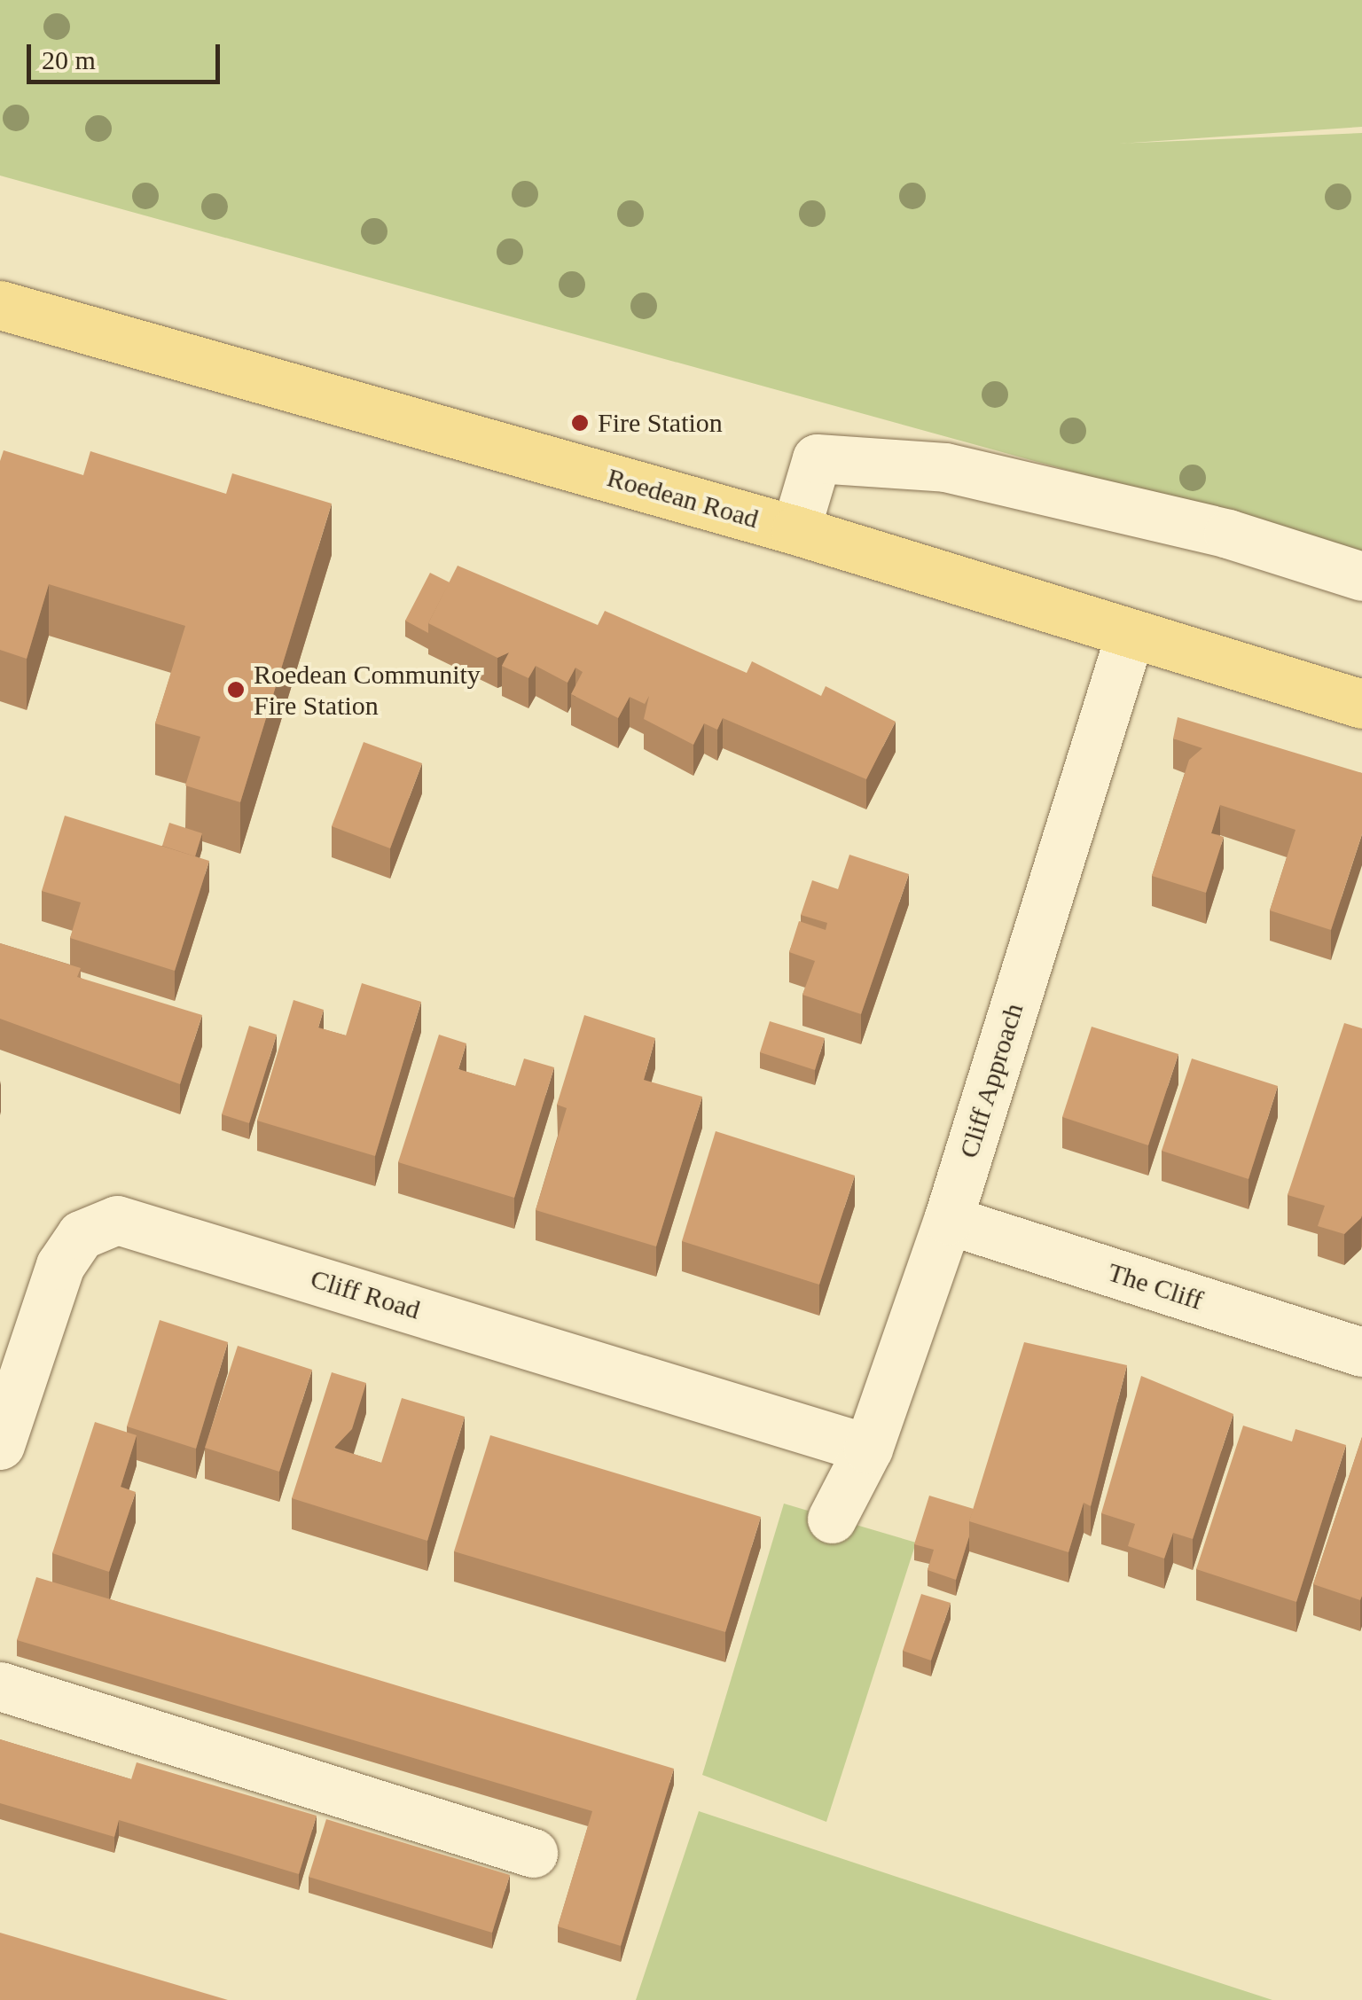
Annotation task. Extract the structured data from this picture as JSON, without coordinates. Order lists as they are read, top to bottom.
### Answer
{
  "streets": {
    "main road": ["Roedean Road"],
    "street": ["Cliff Approach", "The Cliff", "Cliff Road"]
  },
  "crossings": [
    ["Roedean Road", "Cliff Approach"],
    ["Cliff Approach", "The Cliff"],
    ["Cliff Approach", "Cliff Road"]
  ],
  "places": ["Fire Station", "Roedean Community Fire Station"],
  "scale_bar": "20 m"
}
